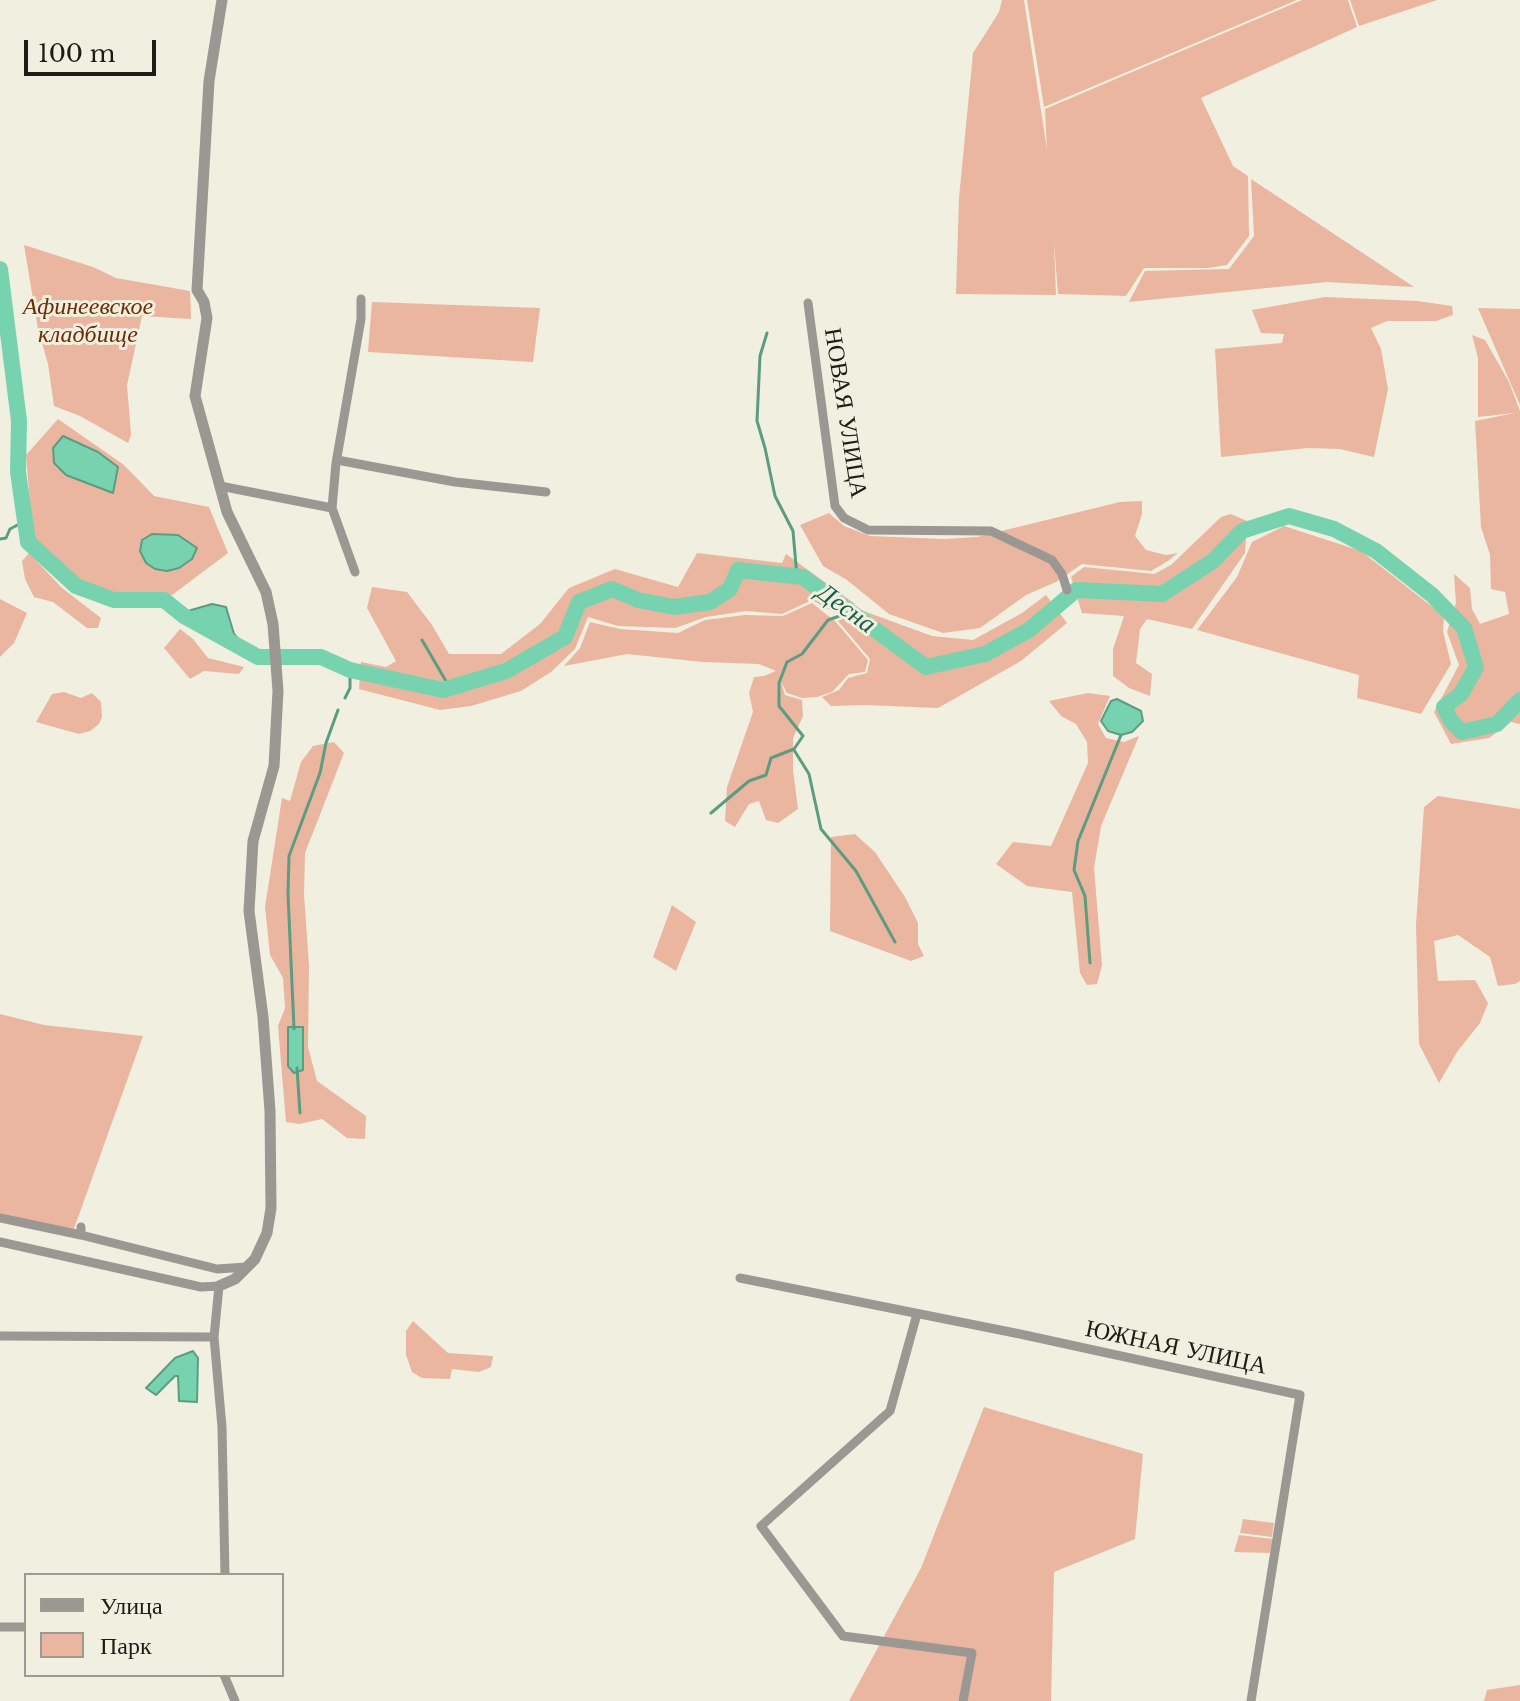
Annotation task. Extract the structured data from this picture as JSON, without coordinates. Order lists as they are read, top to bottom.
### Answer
{
  "streets": {
    "street": ["НОВАЯ УЛИЦА", "ЮЖНАЯ УЛИЦА"]
  },
  "water": ["Десна"],
  "parks": ["Афинеевское кладбище"],
  "legend": ["Улица", "Парк"],
  "scale_bar": "100 m"
}
